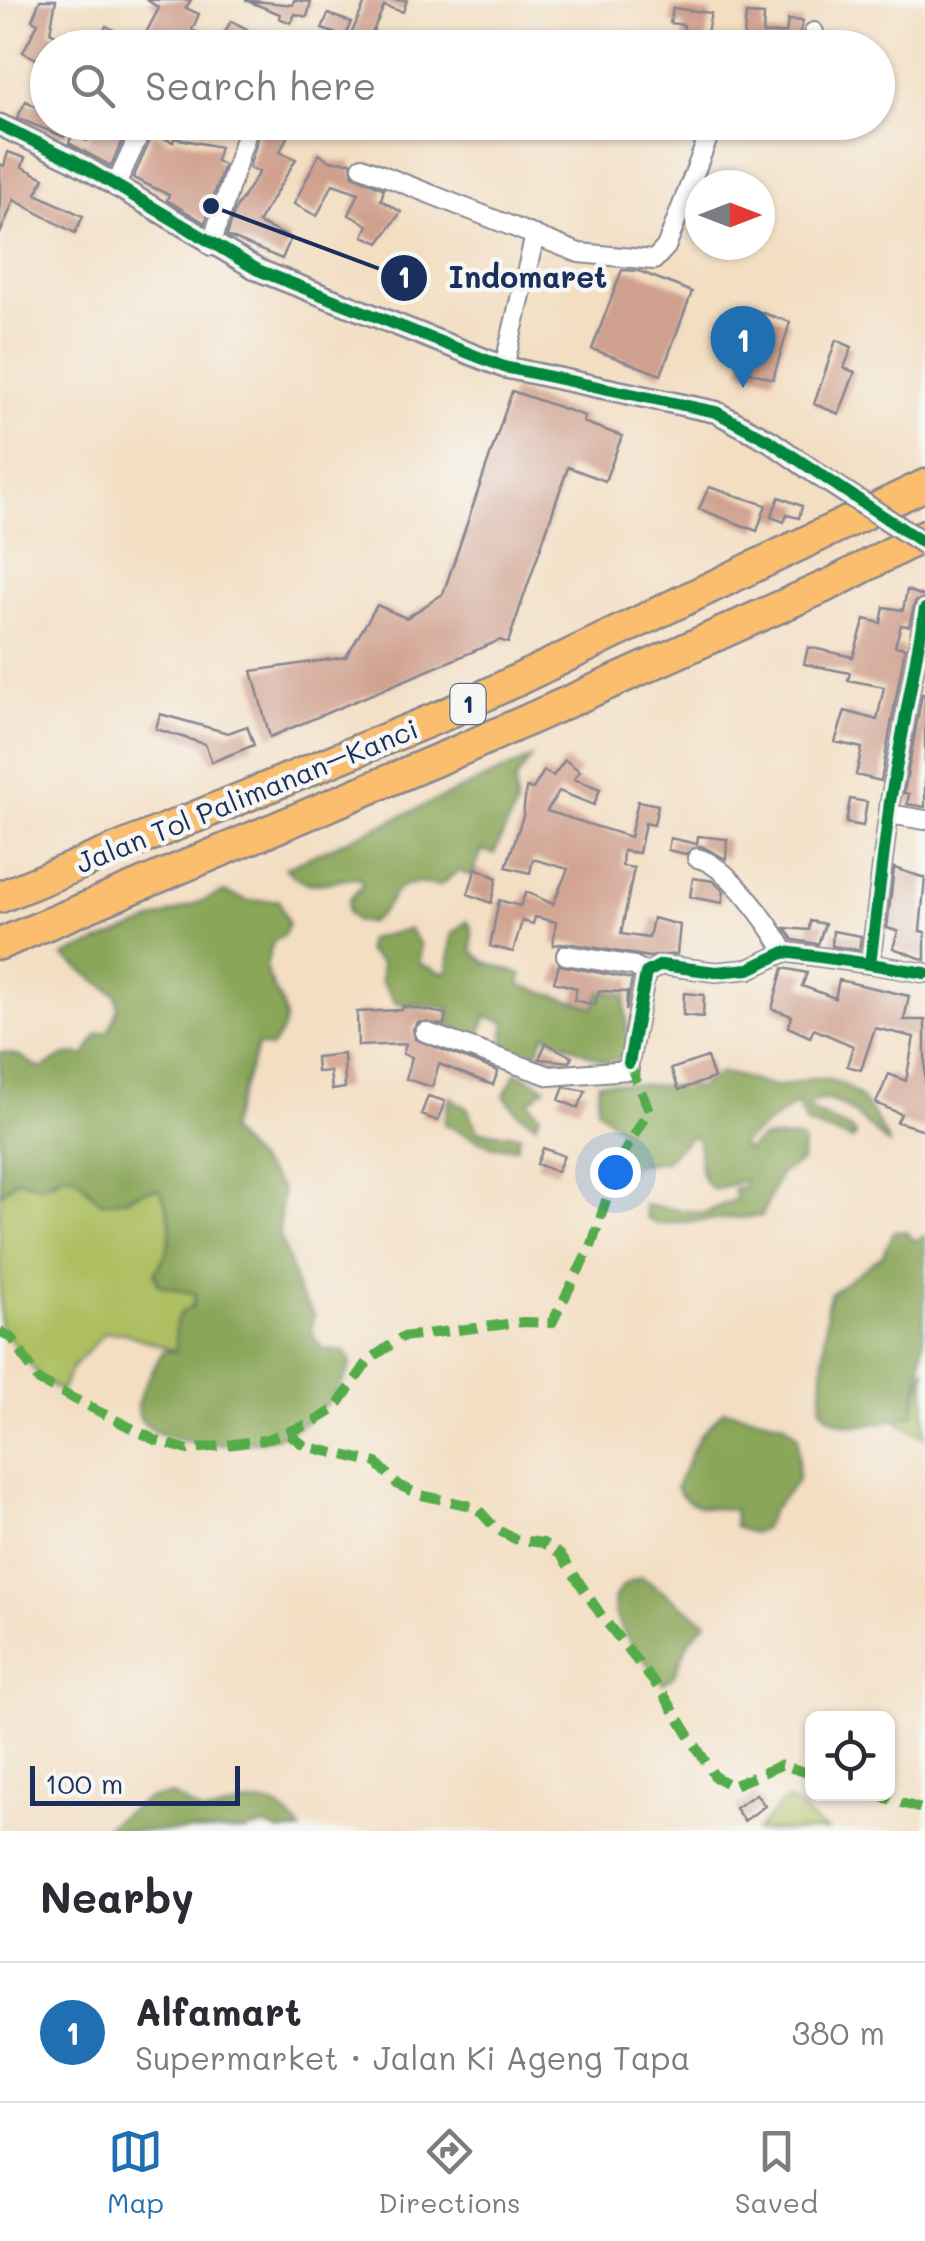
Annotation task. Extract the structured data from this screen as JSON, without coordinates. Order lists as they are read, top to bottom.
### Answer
{
  "streets": {
    "highway": ["1", "Jalan Tol Palimanan–Kanci"]
  },
  "places": ["Indomaret"],
  "scale_bar": "100 m",
  "north": "right",
  "page": {
    "search": "Search here",
    "pins": "1",
    "scale": "100 m",
    "heading": "Nearby",
    "list": [
      {
        "mark": "1",
        "name": "Alfamart",
        "note": "Supermarket · Jalan Ki Ageng Tapa",
        "value": "380 m"
      }
    ],
    "nav": ["Map", "Directions", "Saved"]
  }
}
